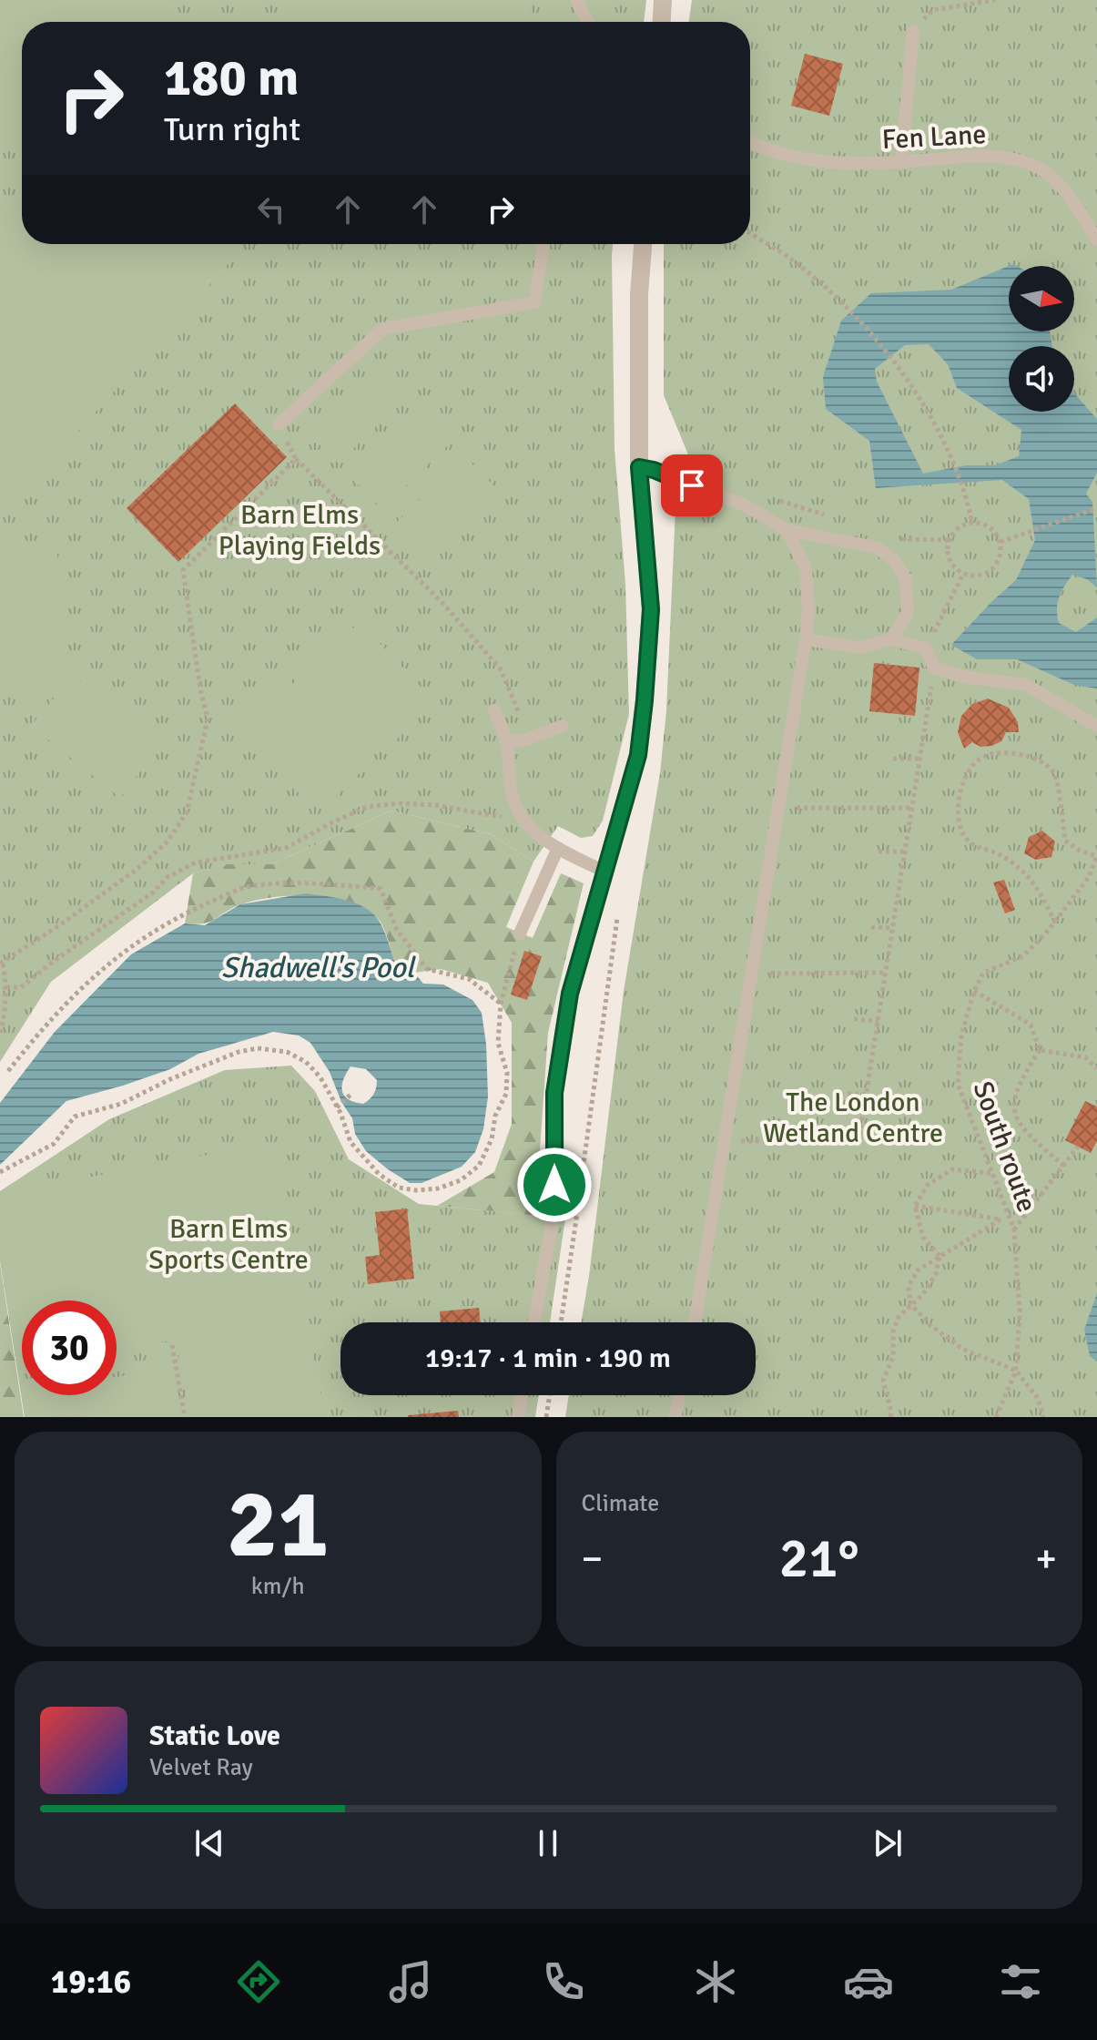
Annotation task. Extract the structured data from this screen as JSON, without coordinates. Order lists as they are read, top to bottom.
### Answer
{
  "streets": {
    "lane": ["Fen Lane"],
    "path": ["South route"]
  },
  "water": ["Shadwell's Pool"],
  "parks": ["Barn Elms Playing Fields", "The London Wetland Centre", "Barn Elms Sports Centre"],
  "north": "right",
  "page": {
    "turn": ["180 m", "Turn right"],
    "limit": "30",
    "trip": "19:17 · 1 min · 190 m",
    "tile": [
      ["21", "km/h"],
      "Climate"
    ],
    "heat": ["−", "21°", "+"],
    "song": ["Static Love", "Velvet Ray"],
    "tabs": "19:16"
  }
}
